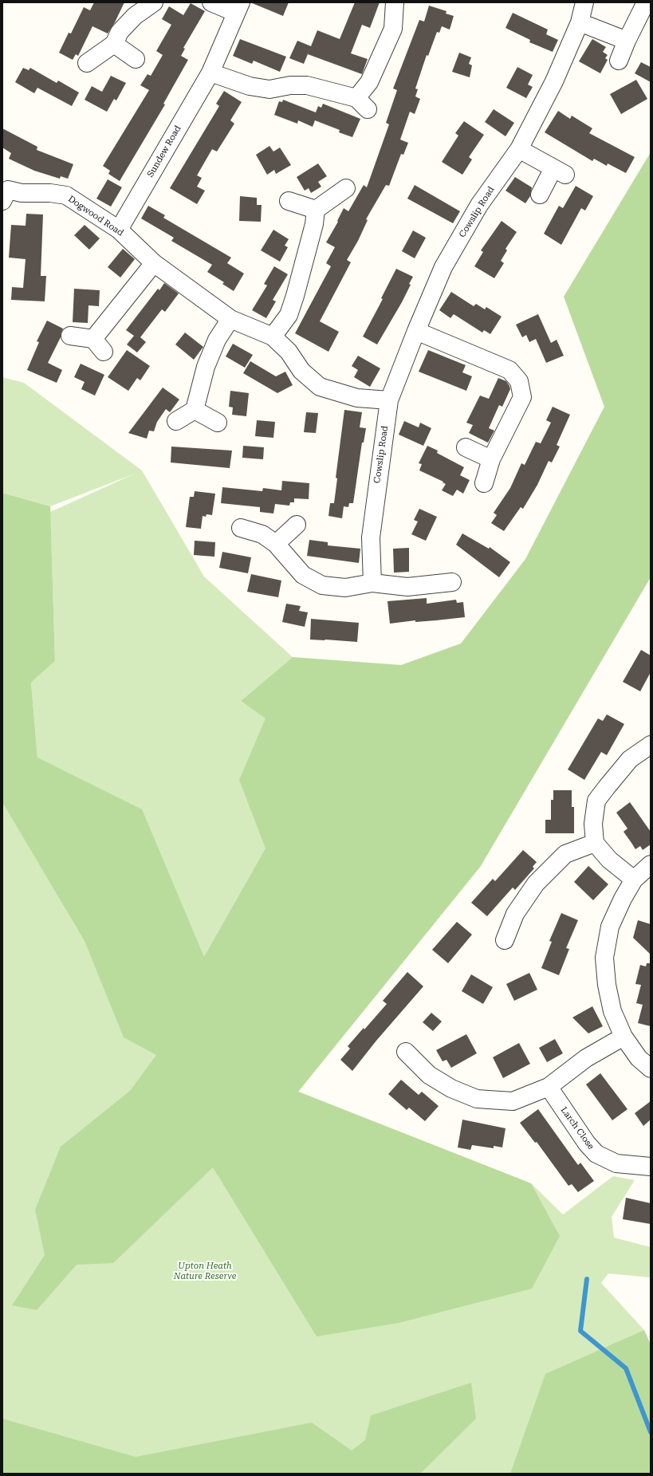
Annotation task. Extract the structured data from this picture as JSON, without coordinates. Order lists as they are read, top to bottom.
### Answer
{
  "streets": {
    "street": [
      "Sundew Road",
      "Cowslip Road",
      "Dogwood Road",
      "Larch Close"
    ]
  },
  "crossings": [
    ["Sundew Road", "Dogwood Road"],
    ["Cowslip Road", "Dogwood Road"]
  ],
  "parks": ["Upton Heath Nature Reserve"]
}
